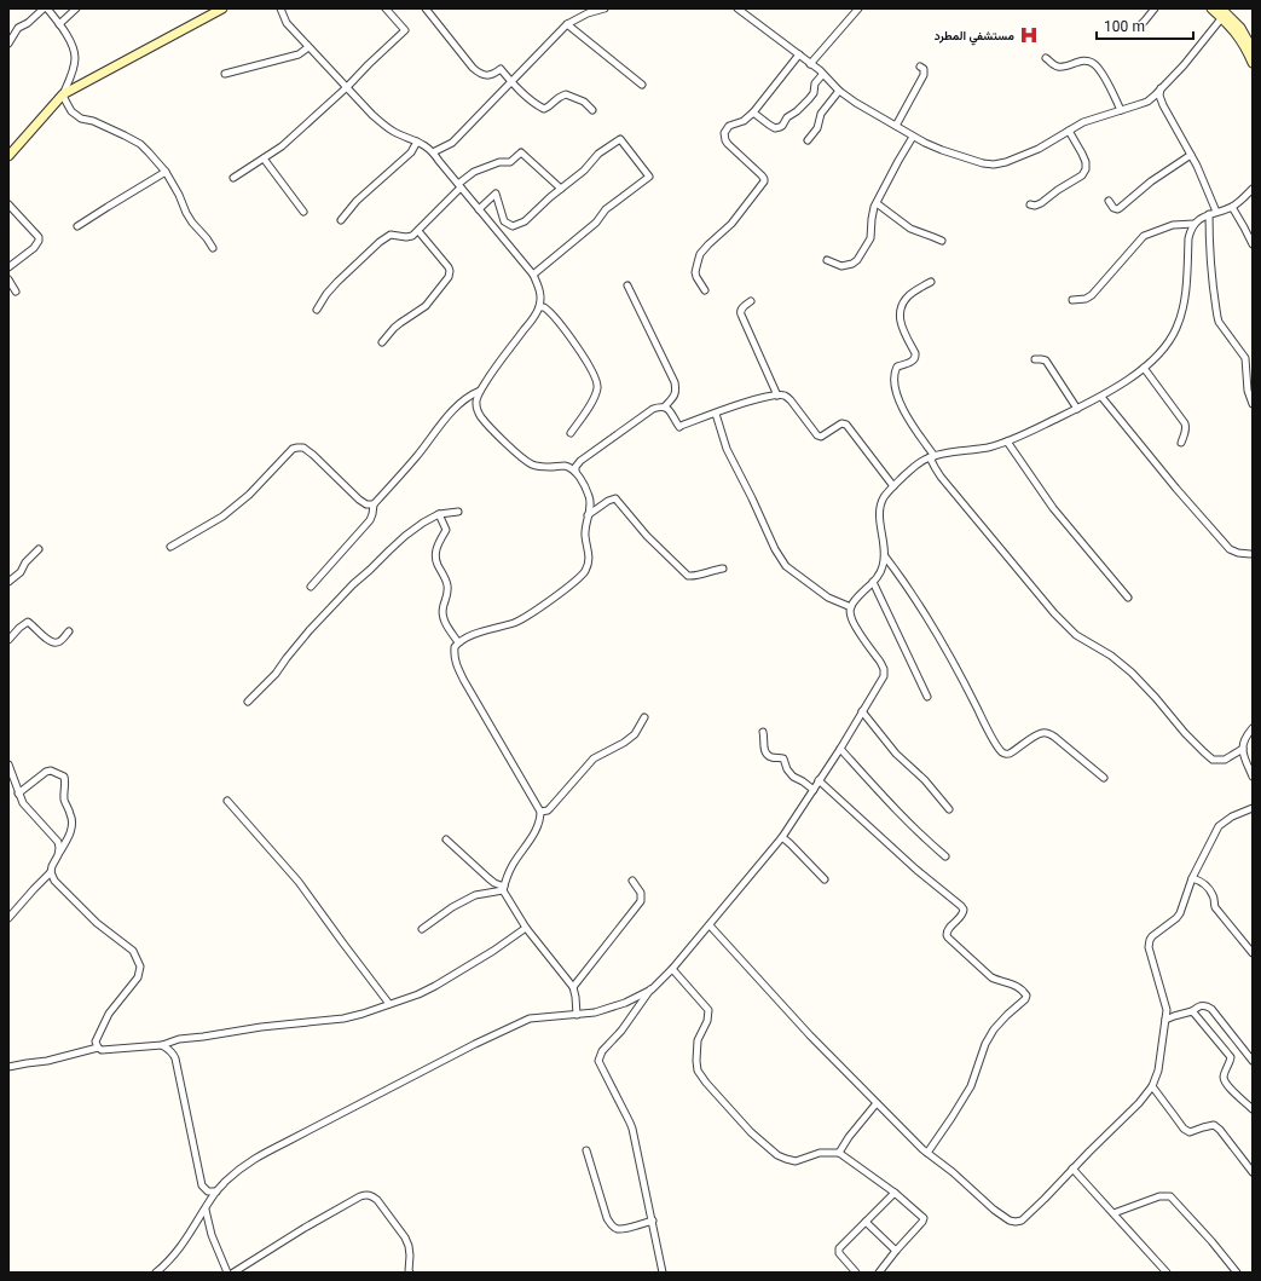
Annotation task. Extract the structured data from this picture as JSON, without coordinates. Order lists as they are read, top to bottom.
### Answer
{
  "places": {
    "hospital": ["مستشفي المطرد"]
  },
  "scale_bar": "100 m"
}
